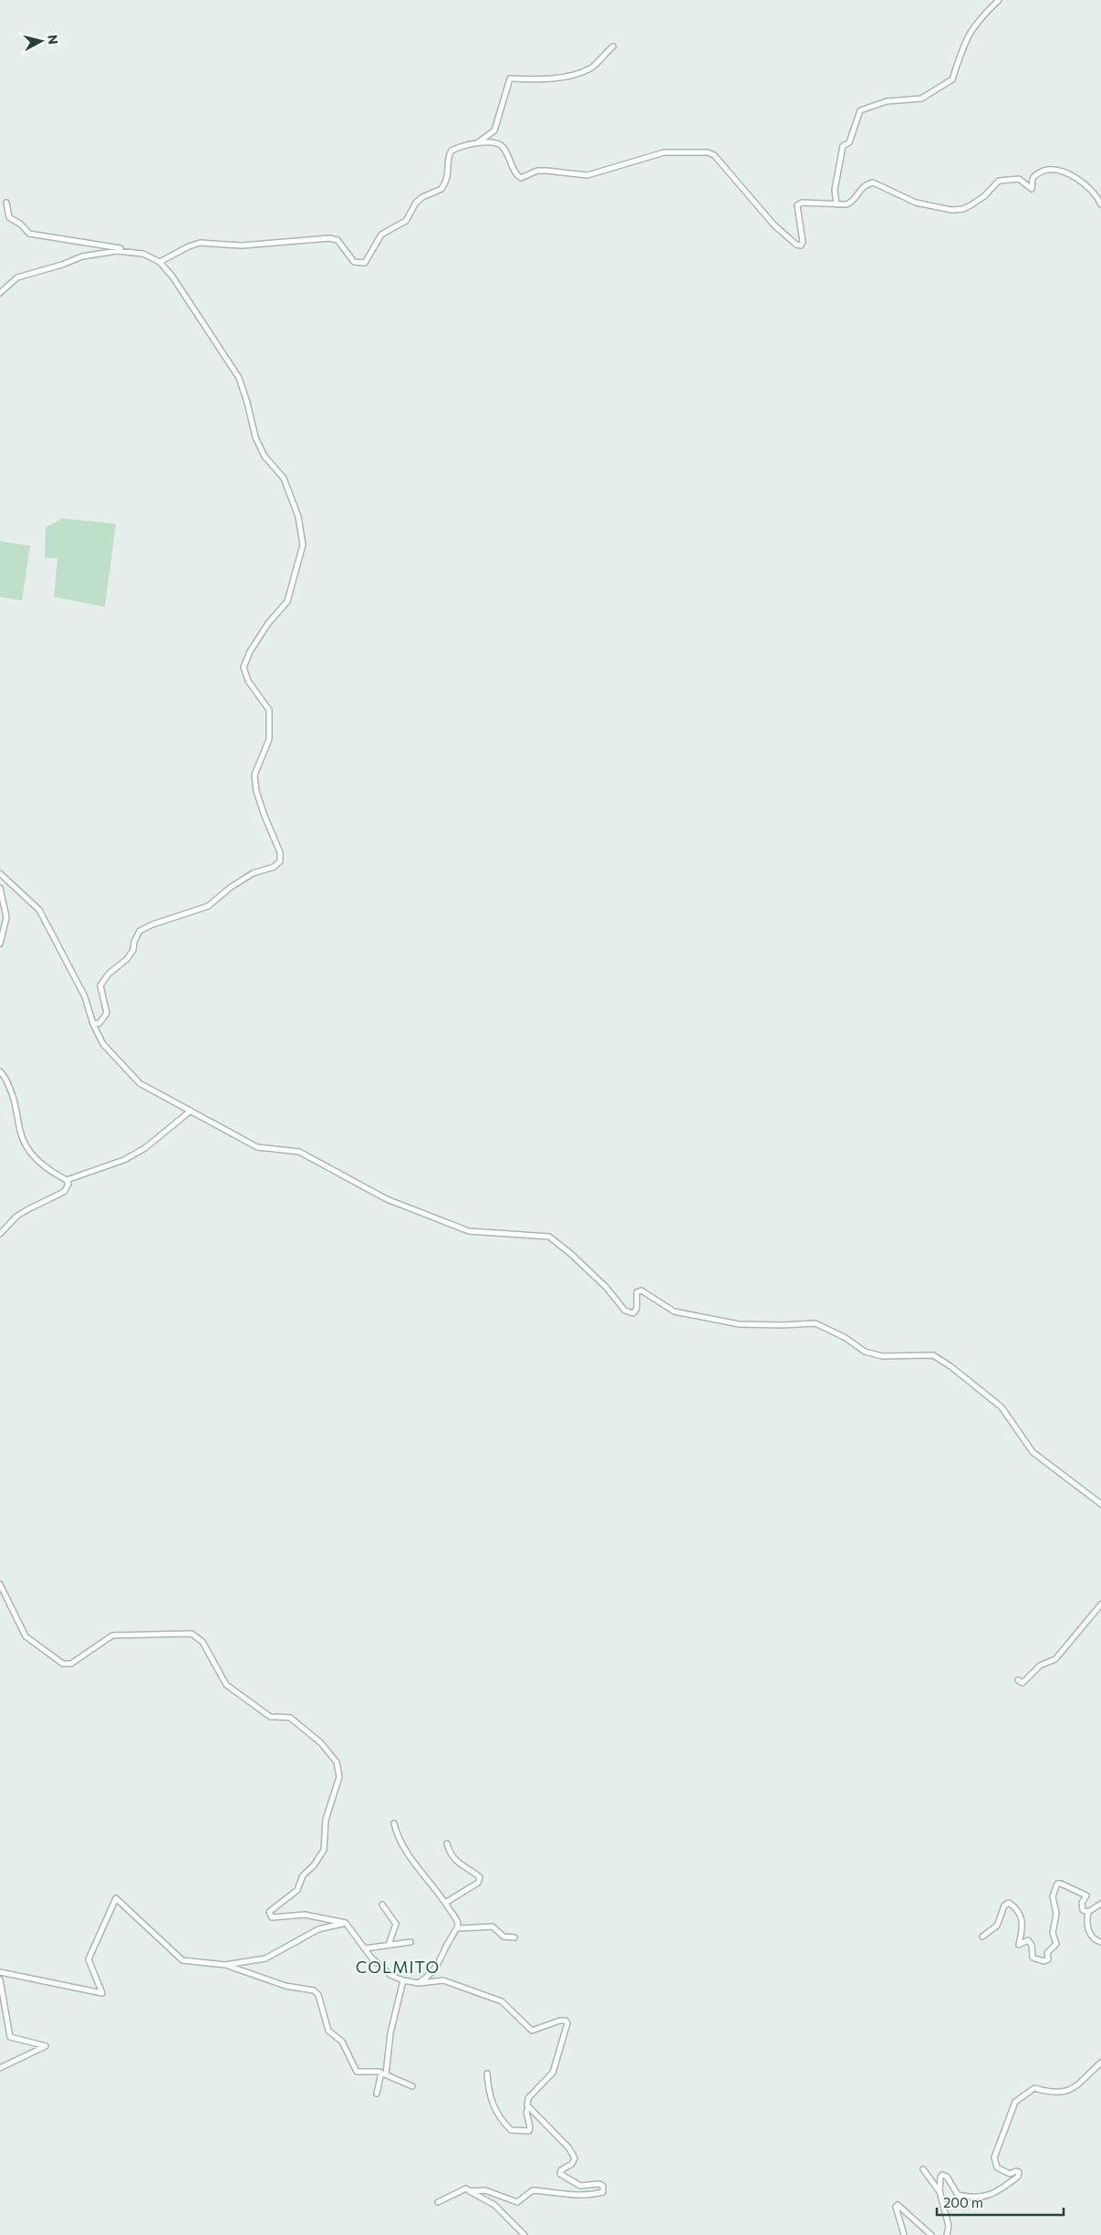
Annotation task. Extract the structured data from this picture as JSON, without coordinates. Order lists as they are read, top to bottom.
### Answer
{
  "districts": ["COLMITO"],
  "scale_bar": "200 m",
  "north": "right"
}
